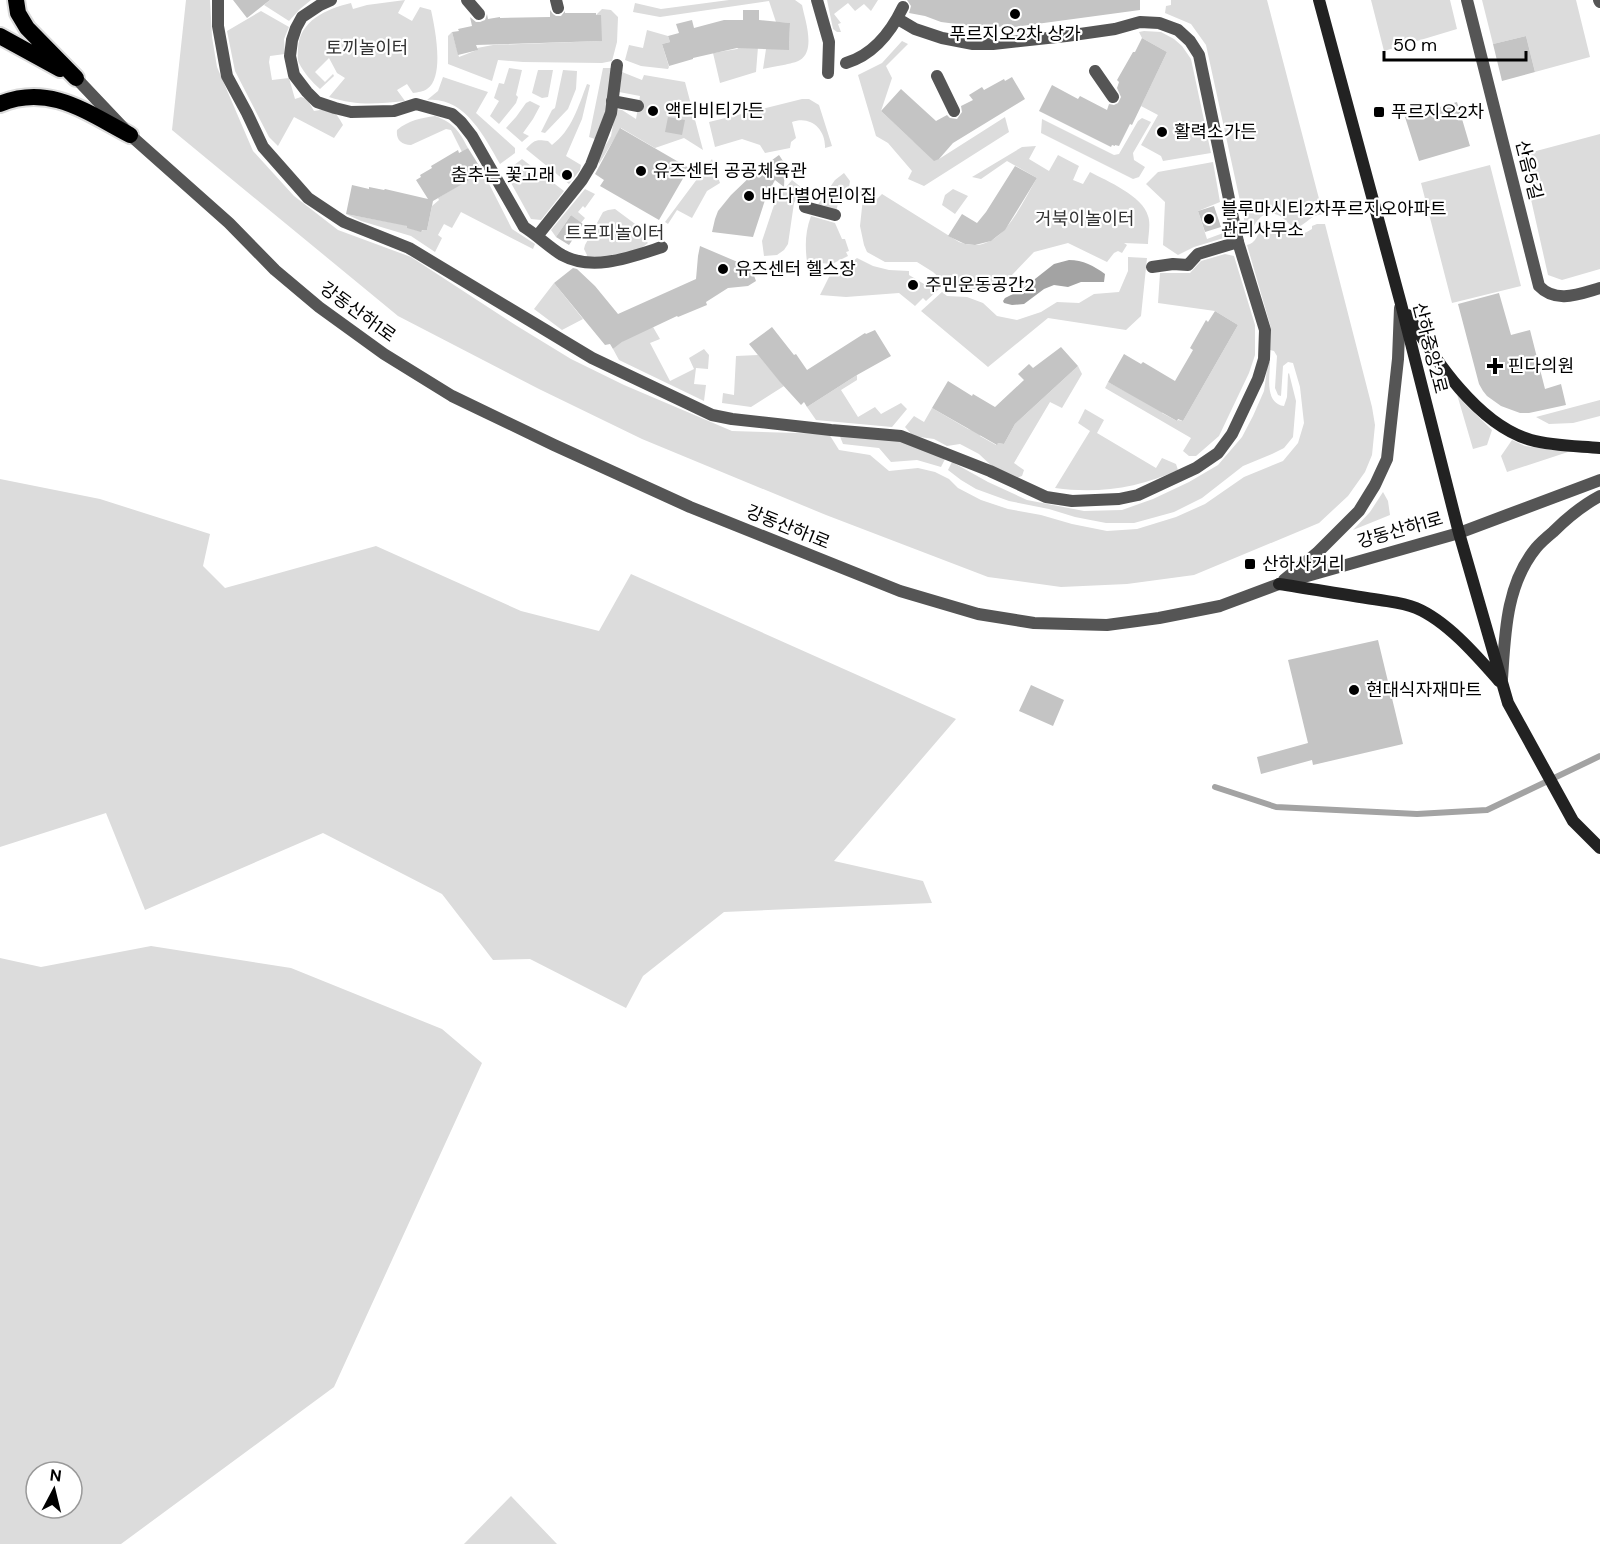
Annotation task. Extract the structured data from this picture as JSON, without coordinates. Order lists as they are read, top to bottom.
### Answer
{
  "streets": {
    "main road": ["산하중앙2로"],
    "street": ["산음5길", "강동산하1로"]
  },
  "crossings": [
    ["강동산하1로", "산하중앙2로"]
  ],
  "parks": ["토끼놀이터", "거북이놀이터", "트로피놀이터"],
  "places": {
    "other": [
      "푸르지오2차 상가",
      "액티비티가든",
      "활력소가든",
      "유즈센터 공공체육관",
      "춤추는 꽃고래",
      "바다별어린이집",
      "블루마시티2차푸르지오아파트 관리사무소",
      "유즈센터 헬스장",
      "주민운동공간2",
      "현대식자재마트"
    ],
    "transit": ["푸르지오2차", "산하사거리"],
    "health": ["핀다의원"]
  },
  "scale_bar": "50 m",
  "north": "top"
}
